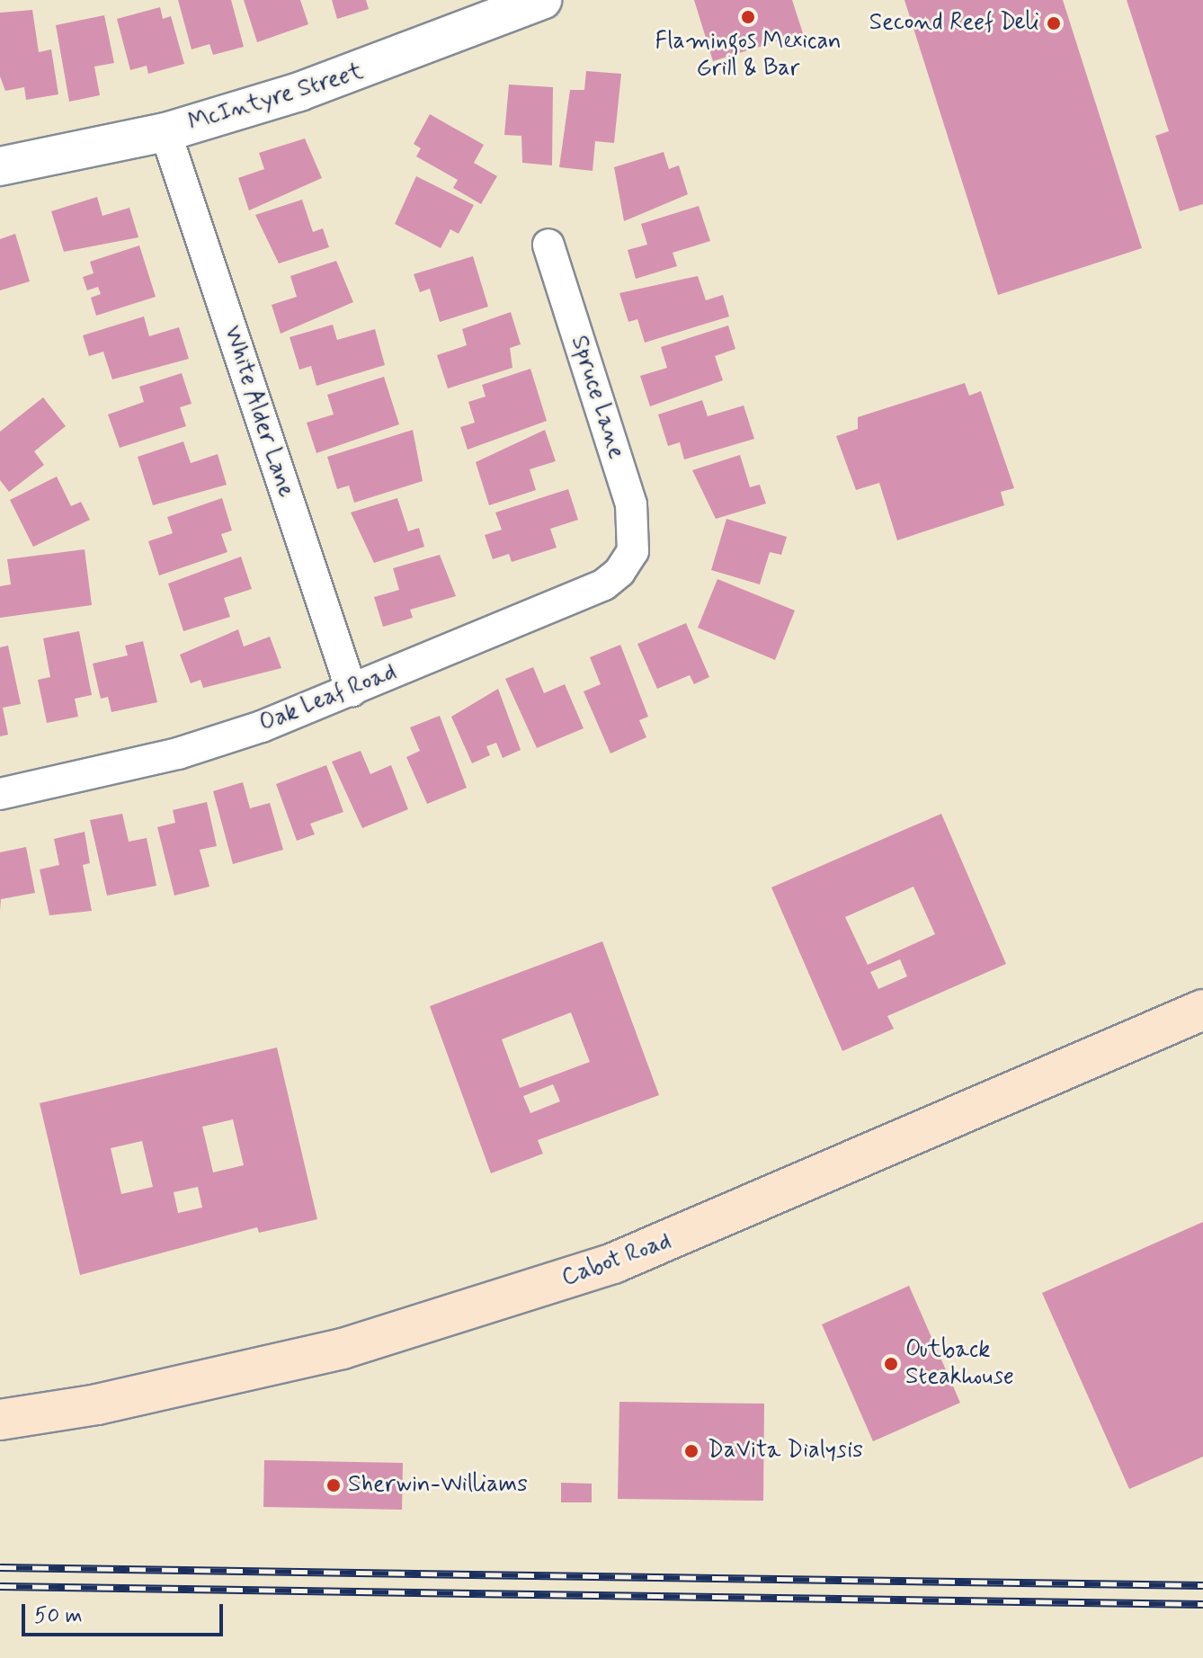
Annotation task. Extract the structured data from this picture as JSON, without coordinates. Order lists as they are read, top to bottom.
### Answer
{
  "streets": {
    "main road": ["Cabot Road"],
    "street": [
      "McIntyre Street",
      "Spruce Lane",
      "White Alder Lane",
      "Oak Leaf Road"
    ]
  },
  "crossings": [
    ["McIntyre Street", "White Alder Lane"],
    ["Spruce Lane", "Oak Leaf Road"],
    ["White Alder Lane", "Oak Leaf Road"]
  ],
  "places": [
    "Flamingos Mexican Grill & Bar",
    "Second Reef Deli",
    "Outback Steakhouse",
    "DaVita Dialysis",
    "Sherwin-Williams"
  ],
  "scale_bar": "50 m"
}
